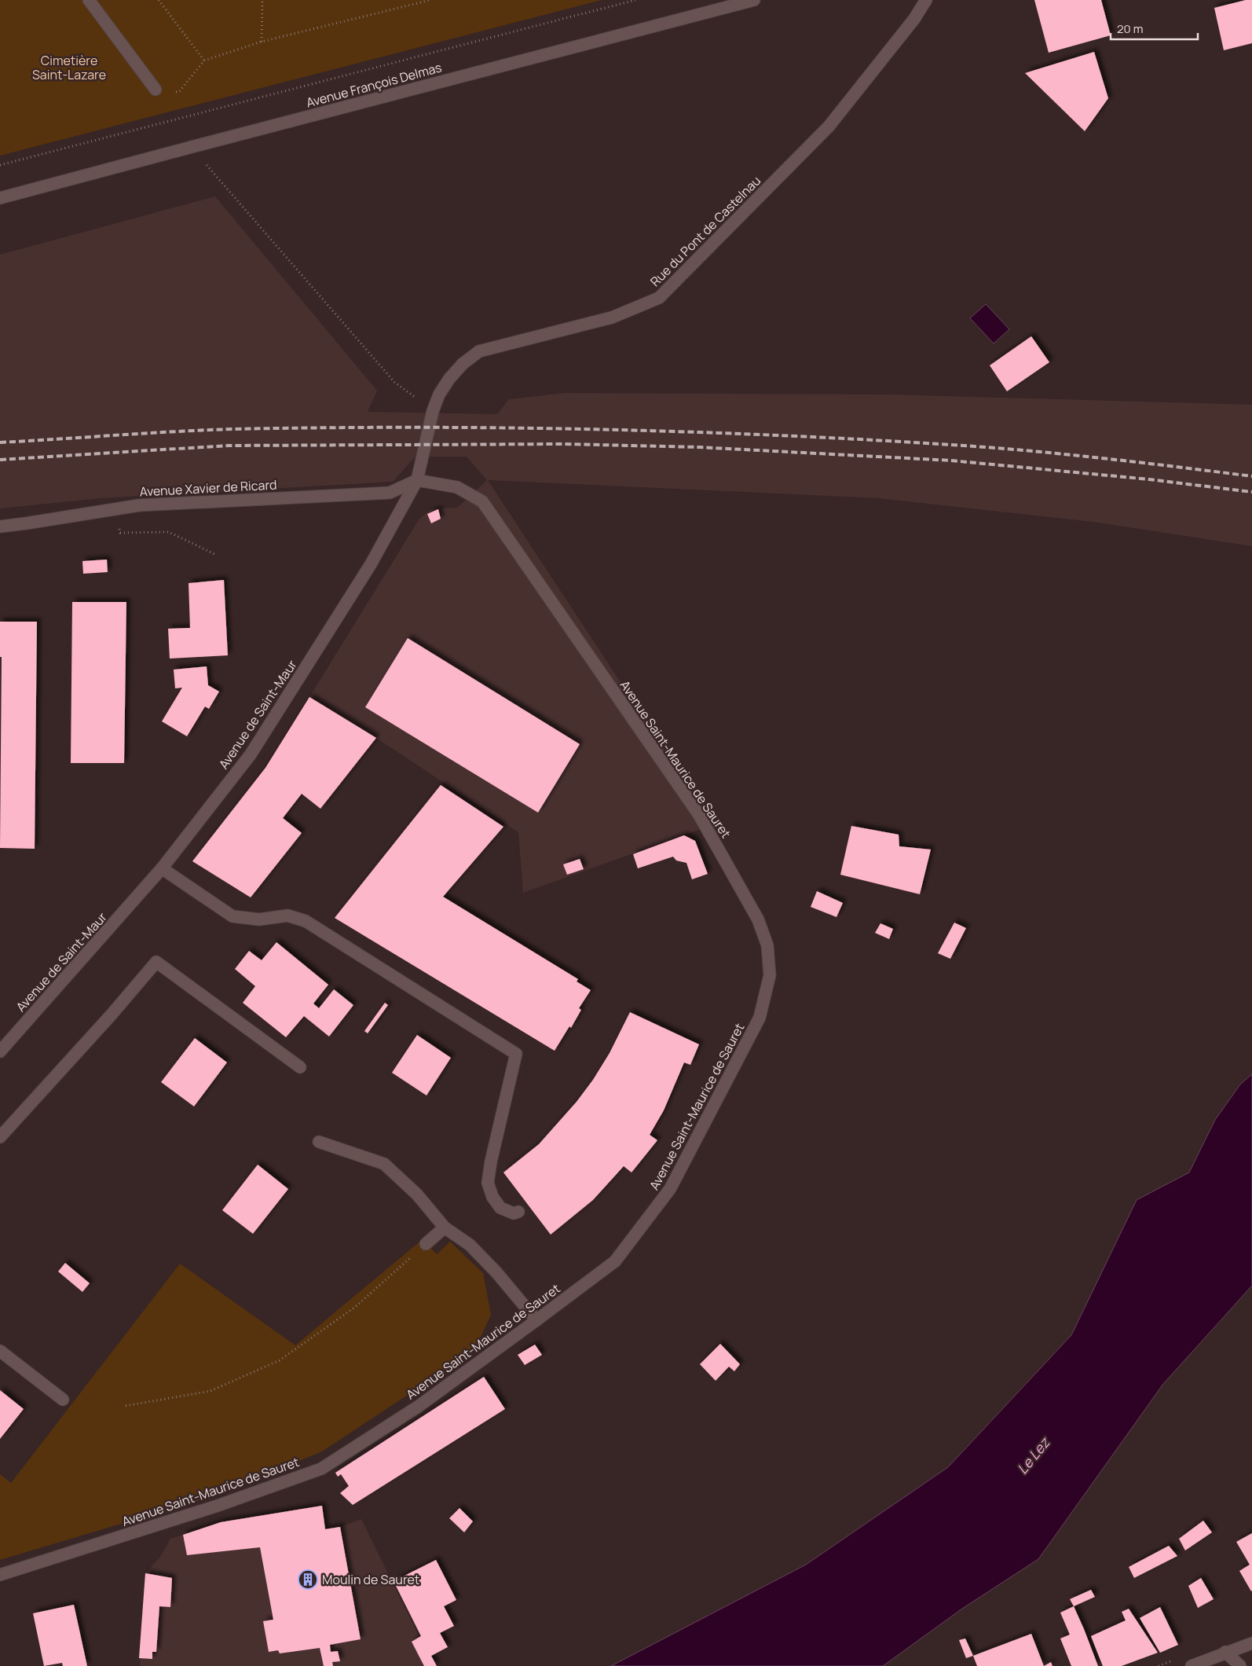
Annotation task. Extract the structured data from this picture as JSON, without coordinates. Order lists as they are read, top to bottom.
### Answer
{
  "streets": {
    "street": [
      "Avenue François Delmas",
      "Rue du Pont de Castelnau",
      "Avenue Xavier de Ricard",
      "Avenue de Saint-Maur",
      "Avenue Saint-Maurice de Sauret"
    ]
  },
  "crossings": [
    ["Rue du Pont de Castelnau", "Avenue de Saint-Maur"],
    ["Avenue Xavier de Ricard", "Avenue de Saint-Maur"],
    ["Avenue Xavier de Ricard", "Avenue Saint-Maurice de Sauret"],
    ["Avenue de Saint-Maur", "Avenue Saint-Maurice de Sauret"]
  ],
  "water": ["Le Lez"],
  "parks": ["Cimetière Saint-Lazare"],
  "places": {
    "building": ["Moulin de Sauret"]
  },
  "scale_bar": "20 m"
}
